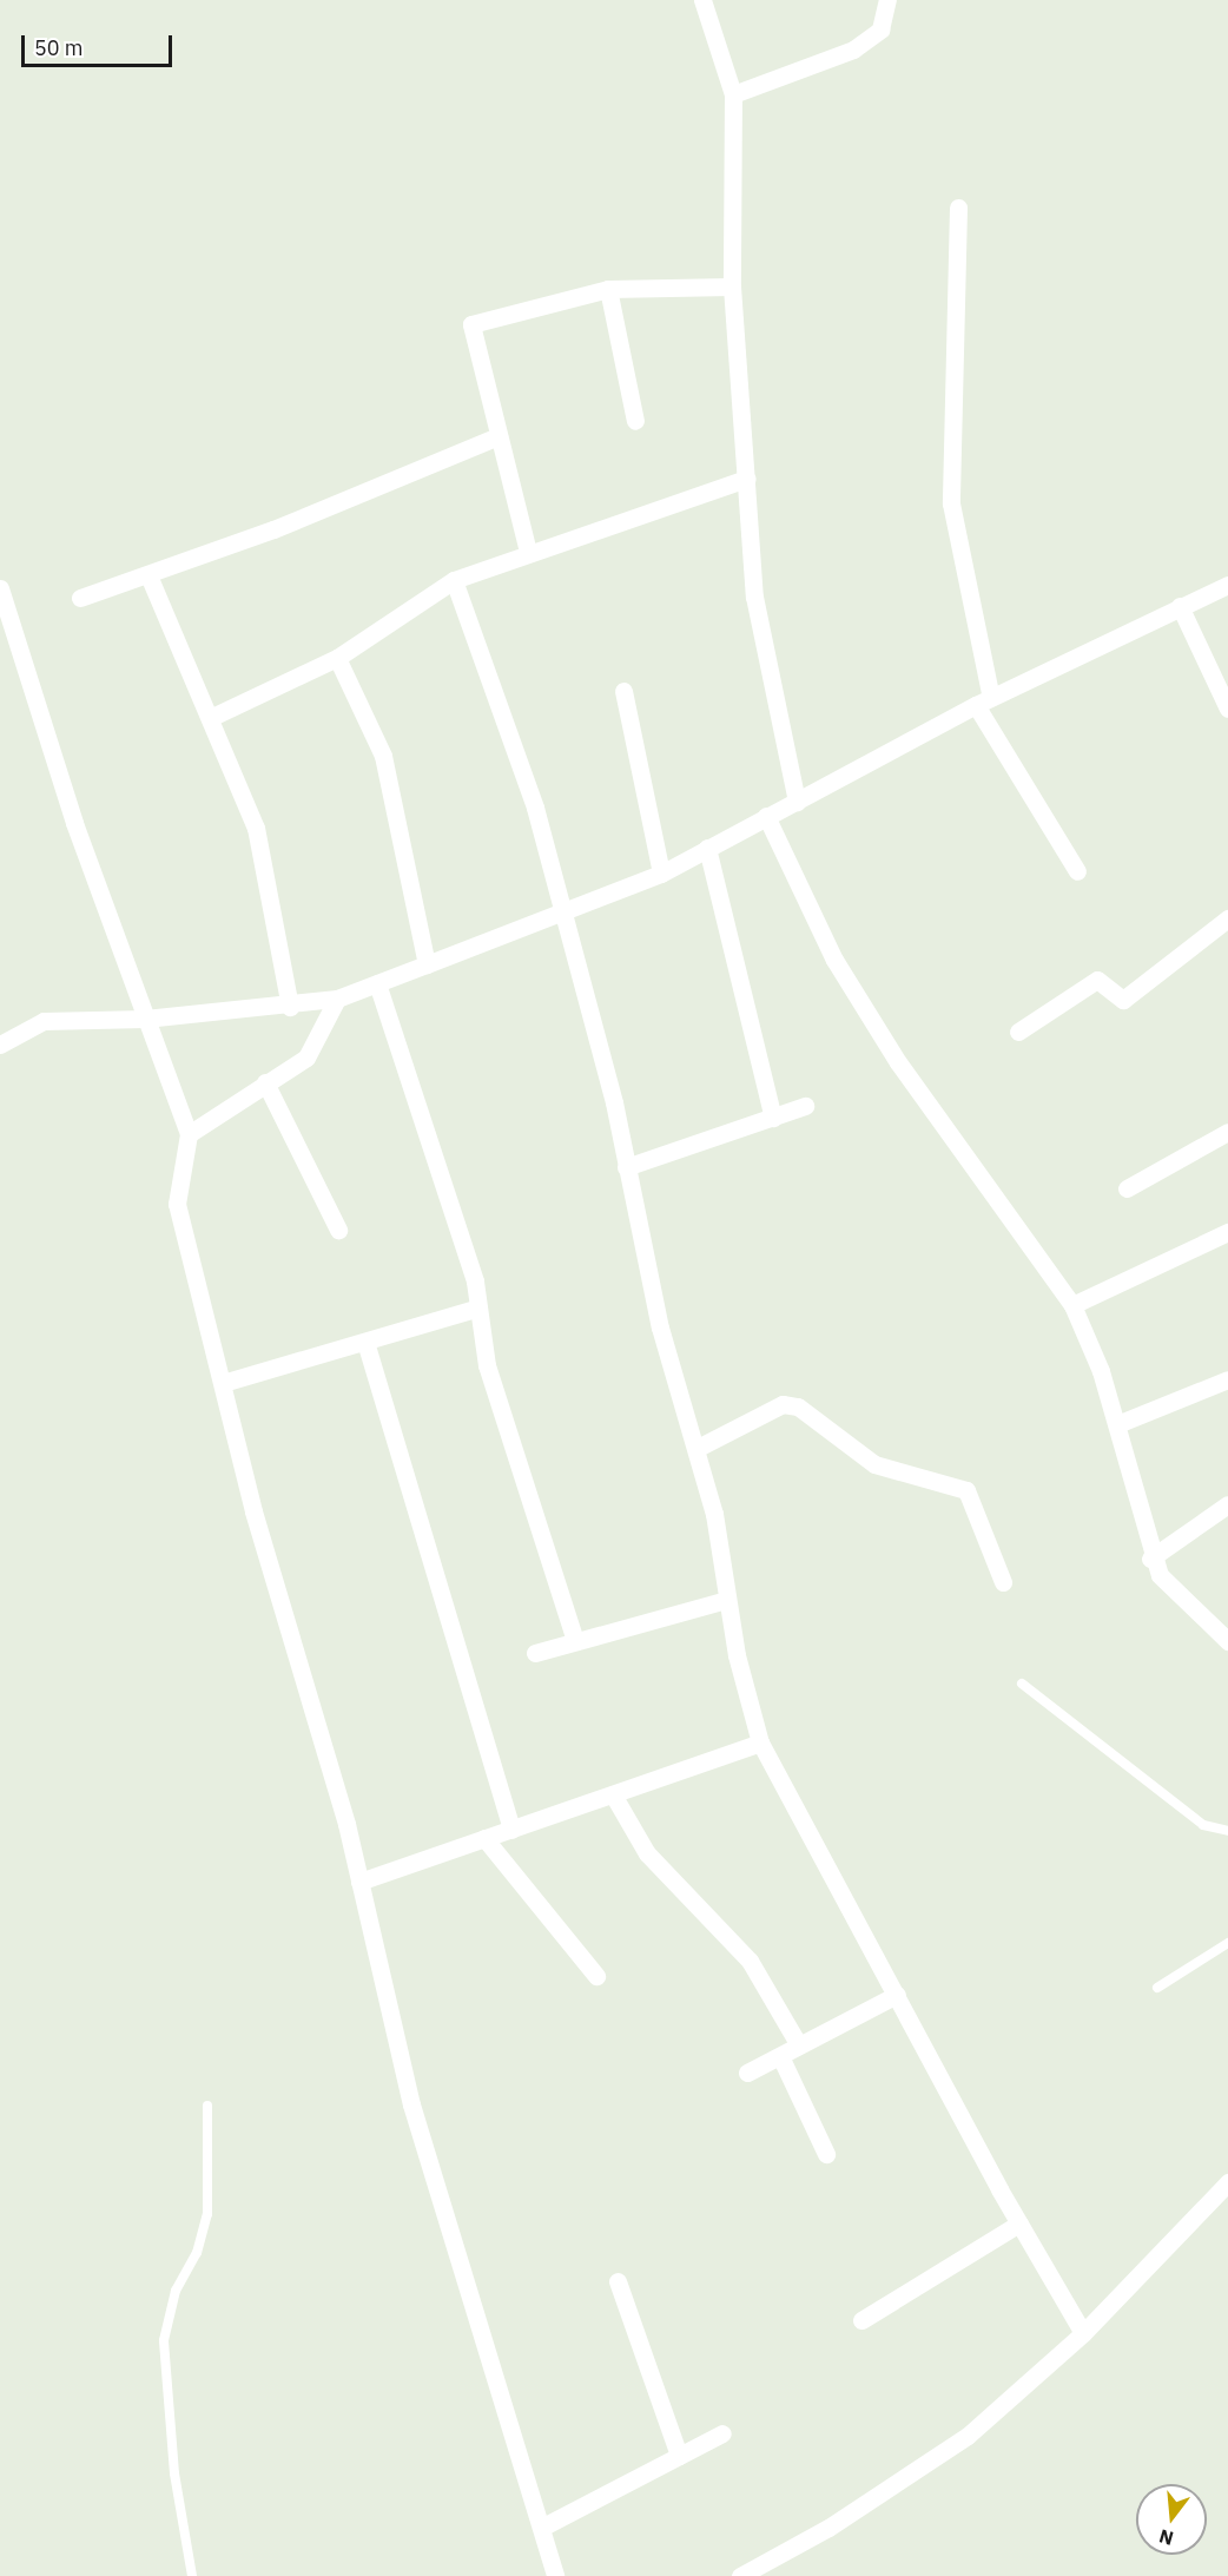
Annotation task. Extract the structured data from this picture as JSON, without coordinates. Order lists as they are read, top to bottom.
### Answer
{
  "scale_bar": "50 m",
  "north": "bottom"
}
